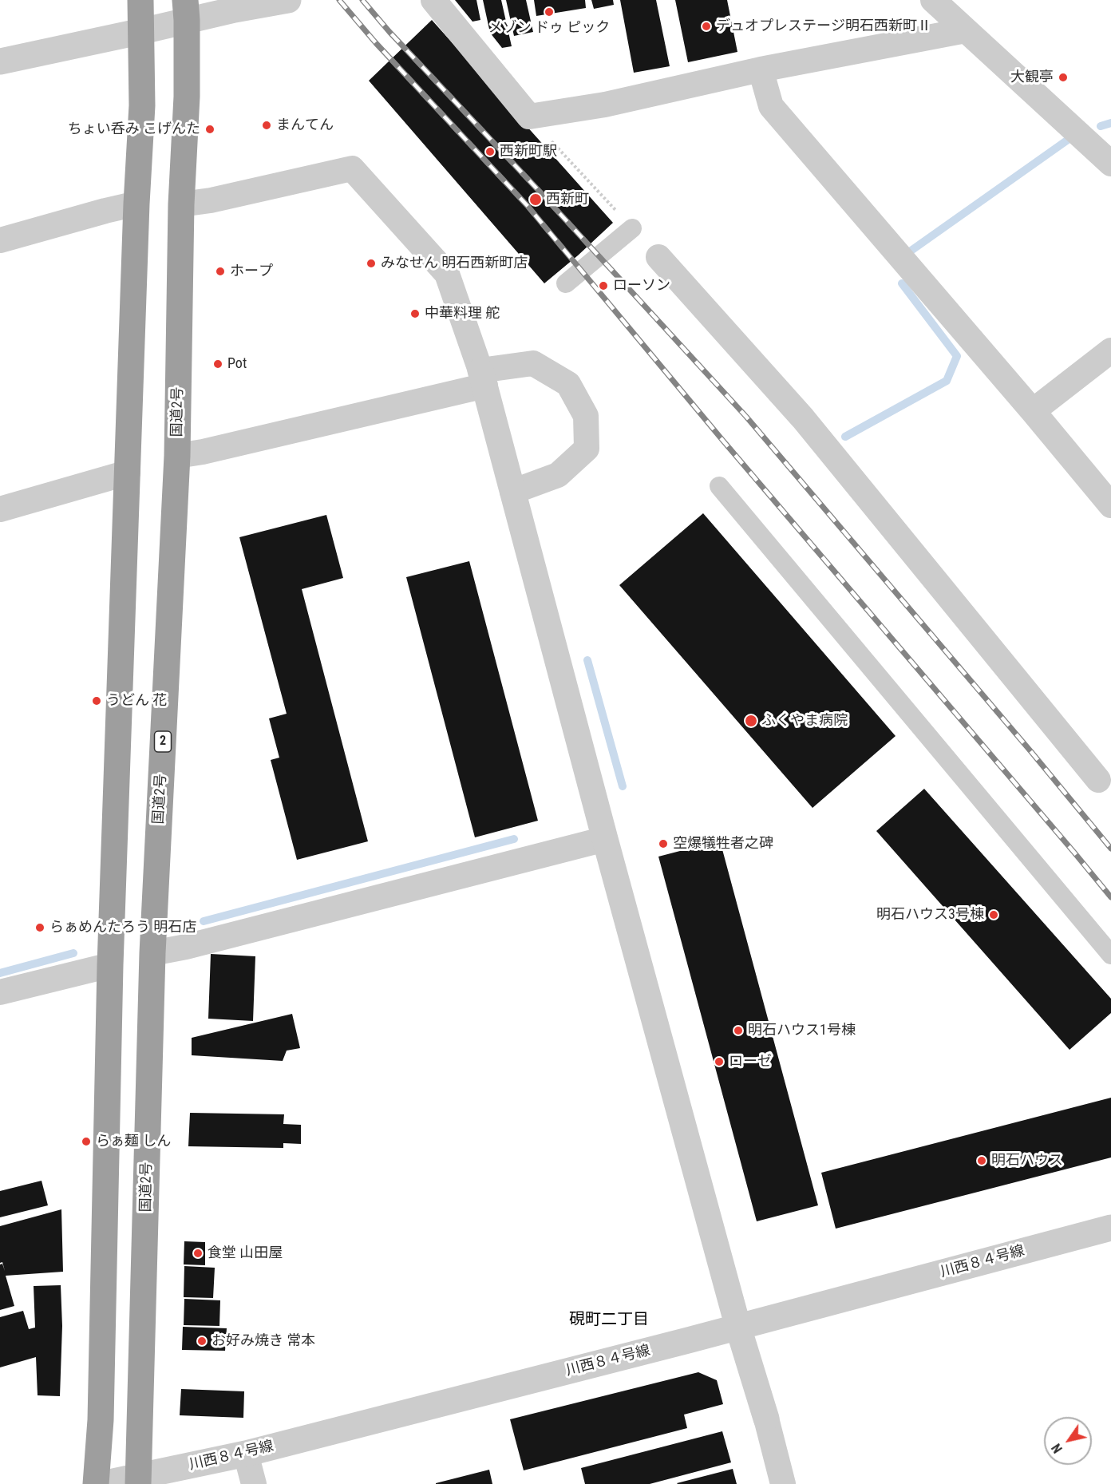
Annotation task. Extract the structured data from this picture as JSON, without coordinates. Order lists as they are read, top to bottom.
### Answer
{
  "streets": {
    "highway": ["国道2号", "2"],
    "street": ["川西８４号線"]
  },
  "crossings": [
    ["国道2号", "川西８４号線"]
  ],
  "districts": ["硯町二丁目"],
  "places": [
    "メゾン ドゥ ピック",
    "デュオプレステージ明石西新町Ⅱ",
    "大観亭",
    "まんてん",
    "ちょい呑み こげんた",
    "西新町駅",
    "西新町",
    "みなせん 明石西新町店",
    "ホープ",
    "ローソン",
    "中華料理 舵",
    "Pot",
    "うどん 花",
    "ふくやま病院",
    "空爆犠牲者之碑",
    "明石ハウス3号棟",
    "らぁめんたろう 明石店",
    "明石ハウス1号棟",
    "ローゼ",
    "らぁ麺 しん",
    "明石ハウス",
    "食堂 山田屋",
    "お好み焼き 常本"
  ],
  "north": "bottom left"
}
